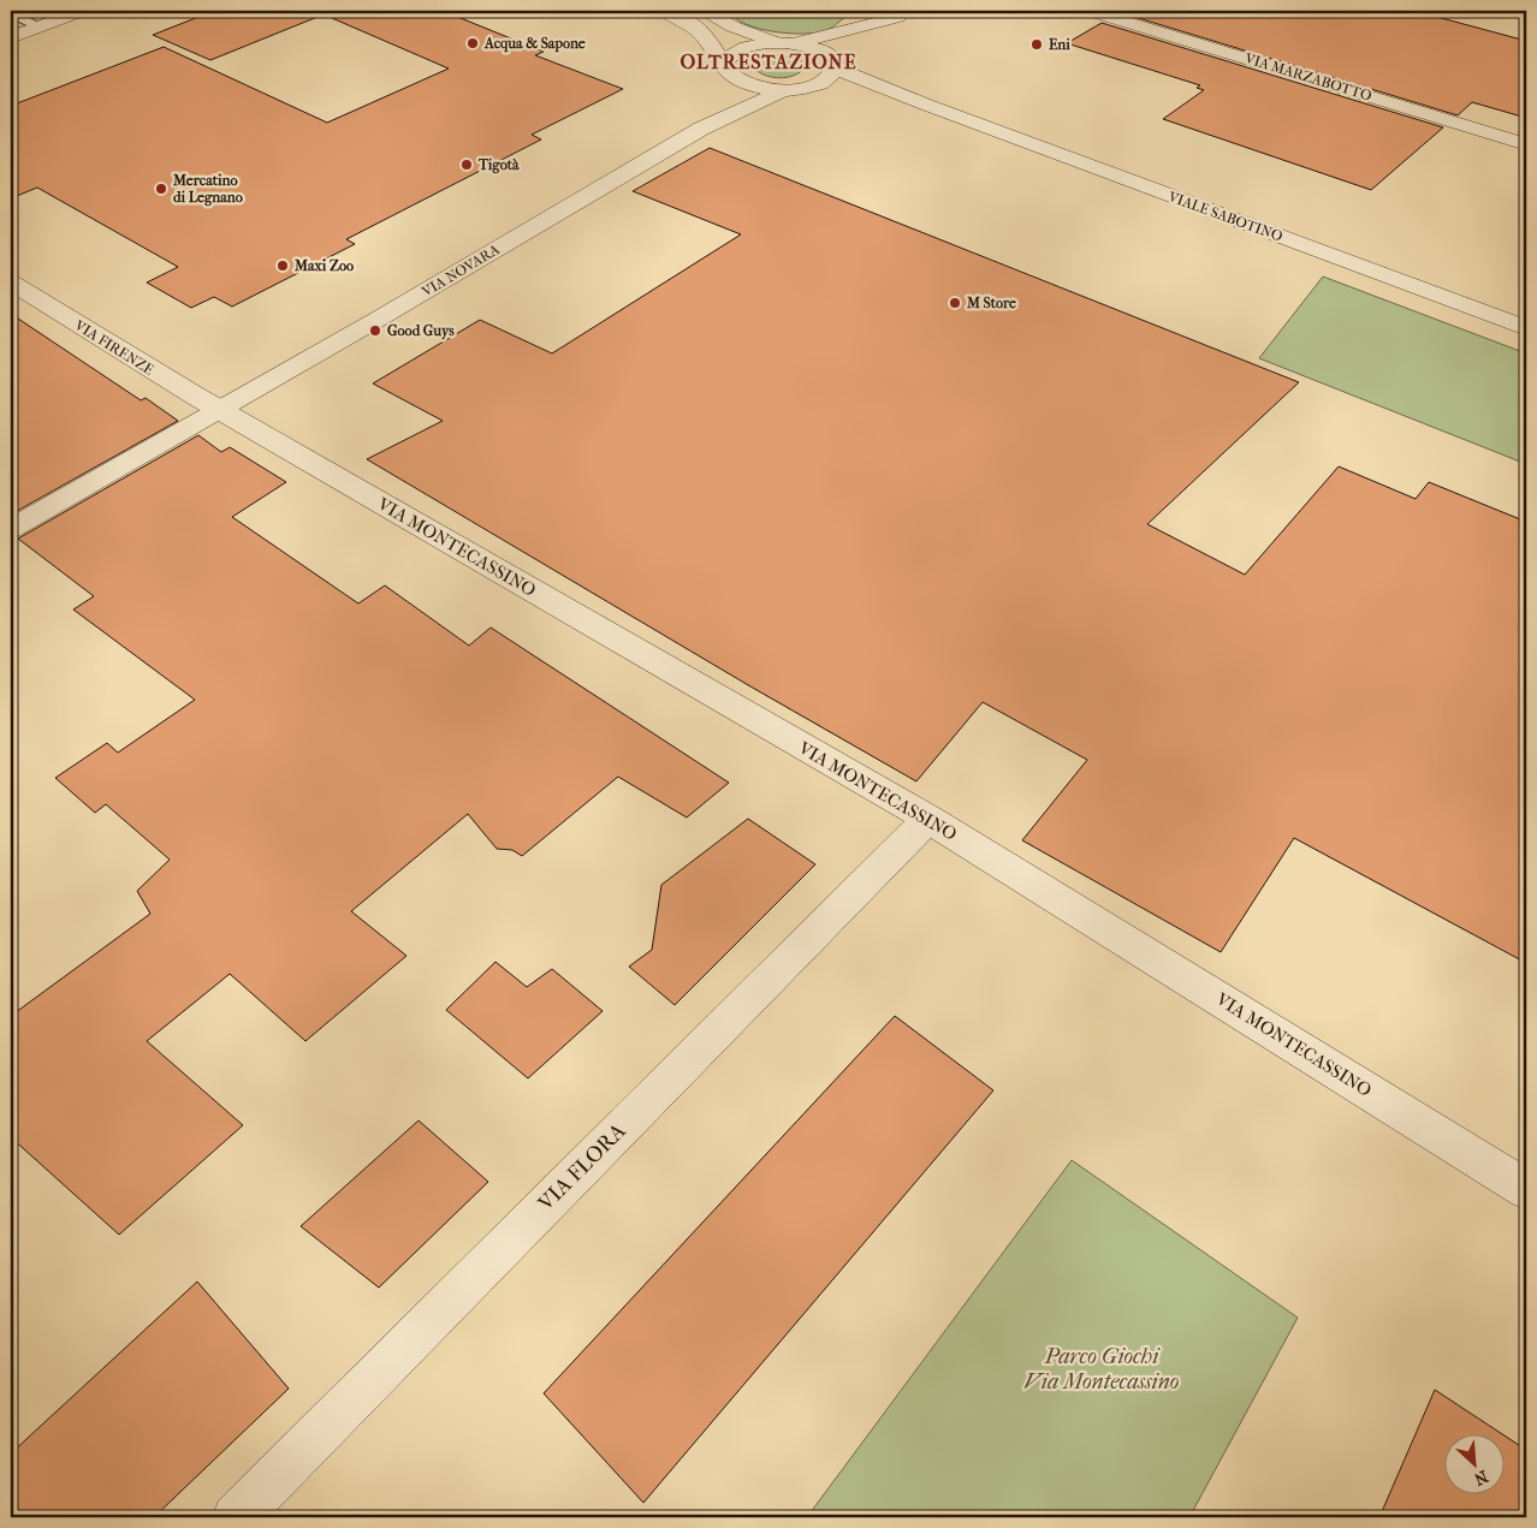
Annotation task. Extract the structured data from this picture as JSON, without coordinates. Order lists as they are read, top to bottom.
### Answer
{
  "streets": {
    "street": [
      "VIA MARZABOTTO",
      "VIALE SABOTINO",
      "VIA NOVARA",
      "VIA FIRENZE",
      "VIA MONTECASSINO",
      "VIA FLORA"
    ]
  },
  "crossings": [
    ["VIA NOVARA", "VIA FIRENZE"],
    ["VIA NOVARA", "VIA MONTECASSINO"],
    ["VIA FIRENZE", "VIA MONTECASSINO"],
    ["VIA MONTECASSINO", "VIA FLORA"]
  ],
  "districts": ["OLTRESTAZIONE"],
  "parks": ["Parco Giochi Via Montecassino"],
  "places": [
    "Acqua & Sapone",
    "Eni",
    "Tigotà",
    "Mercatino di Legnano",
    "Maxi Zoo",
    "M Store",
    "Good Guys"
  ],
  "north": "bottom right"
}
